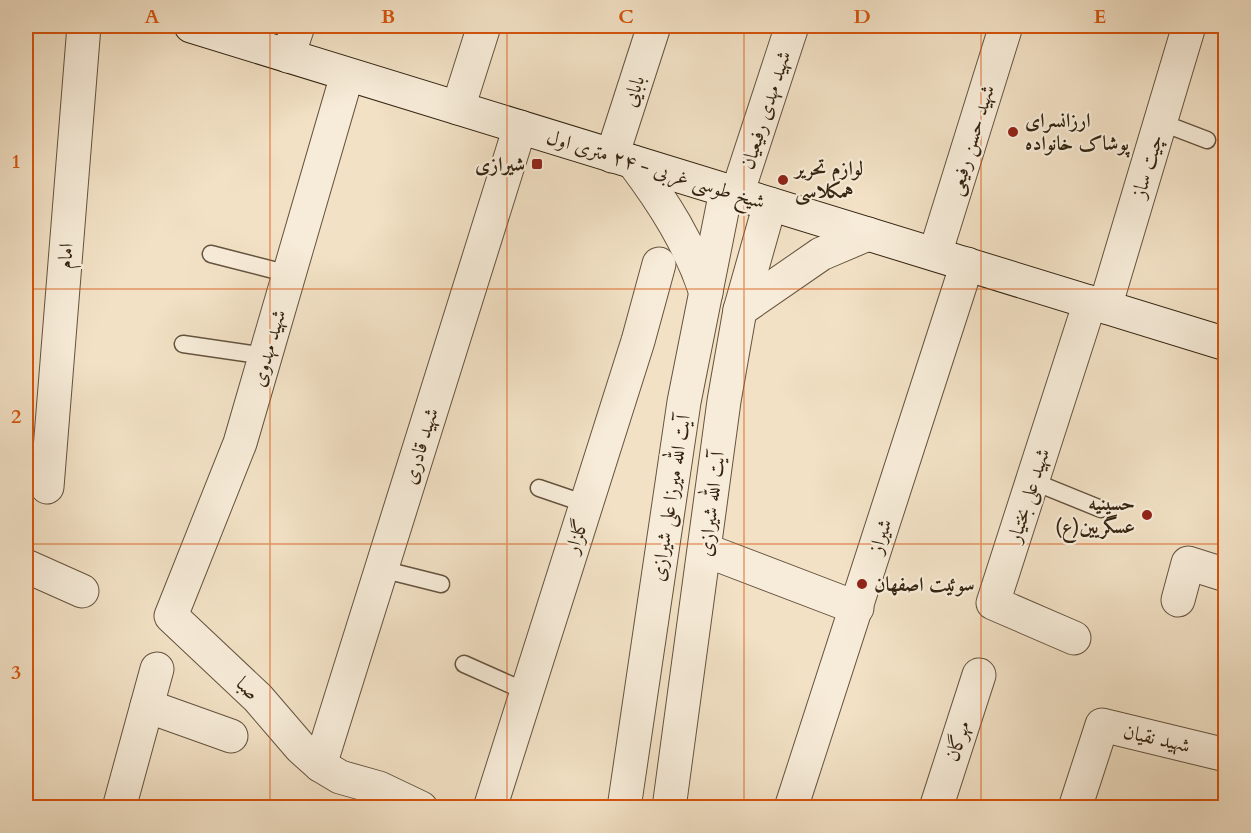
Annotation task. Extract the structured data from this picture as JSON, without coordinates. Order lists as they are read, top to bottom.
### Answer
{
  "streets": {
    "street": [
      "بابایی",
      "شهید مهدی رفیعیان",
      "شهید حسن رفیعی",
      "چیت ساز",
      "شیخ طوسی غربی - ۲۴ متری اول",
      "امام",
      "شهید مهدوی",
      "شهید قادری",
      "شهید علی بختیار",
      "آیت الله میرزا علی شیرازی",
      "آیت الله شیرازی",
      "گلزار",
      "شیراز",
      "صبا",
      "شهید نقیان",
      "مهرگان"
    ]
  },
  "crossings": [
    ["بابایی", "شیخ طوسی غربی - ۲۴ متری اول"],
    ["شهید مهدی رفیعیان", "شیخ طوسی غربی - ۲۴ متری اول"],
    ["شهید مهدی رفیعیان", "آیت الله میرزا علی شیرازی"],
    ["شهید حسن رفیعی", "شیخ طوسی غربی - ۲۴ متری اول"],
    ["چیت ساز", "شیخ طوسی غربی - ۲۴ متری اول"],
    ["چیت ساز", "شهید علی بختیار"],
    ["شیخ طوسی غربی - ۲۴ متری اول", "شهید مهدوی"],
    ["شیخ طوسی غربی - ۲۴ متری اول", "شهید قادری"],
    ["شیخ طوسی غربی - ۲۴ متری اول", "شهید علی بختیار"],
    ["شیخ طوسی غربی - ۲۴ متری اول", "آیت الله میرزا علی شیرازی"],
    ["شیخ طوسی غربی - ۲۴ متری اول", "آیت الله شیرازی"],
    ["شیخ طوسی غربی - ۲۴ متری اول", "شیراز"],
    ["شهید مهدوی", "صبا"],
    ["شهید قادری", "صبا"]
  ],
  "places": {
    "other": [
      "ارزانسرای پوشاک خانواده",
      "لوازم تحریر همکلاسی",
      "حسینیه عسگریین(ع)",
      "سوئیت اصفهان"
    ],
    "transit": ["شیرازی"]
  },
  "grid": {
    "columns": [
      "A",
      "B",
      "C",
      "D",
      "E"
    ],
    "rows": ["1", "2", "3"]
  }
}
